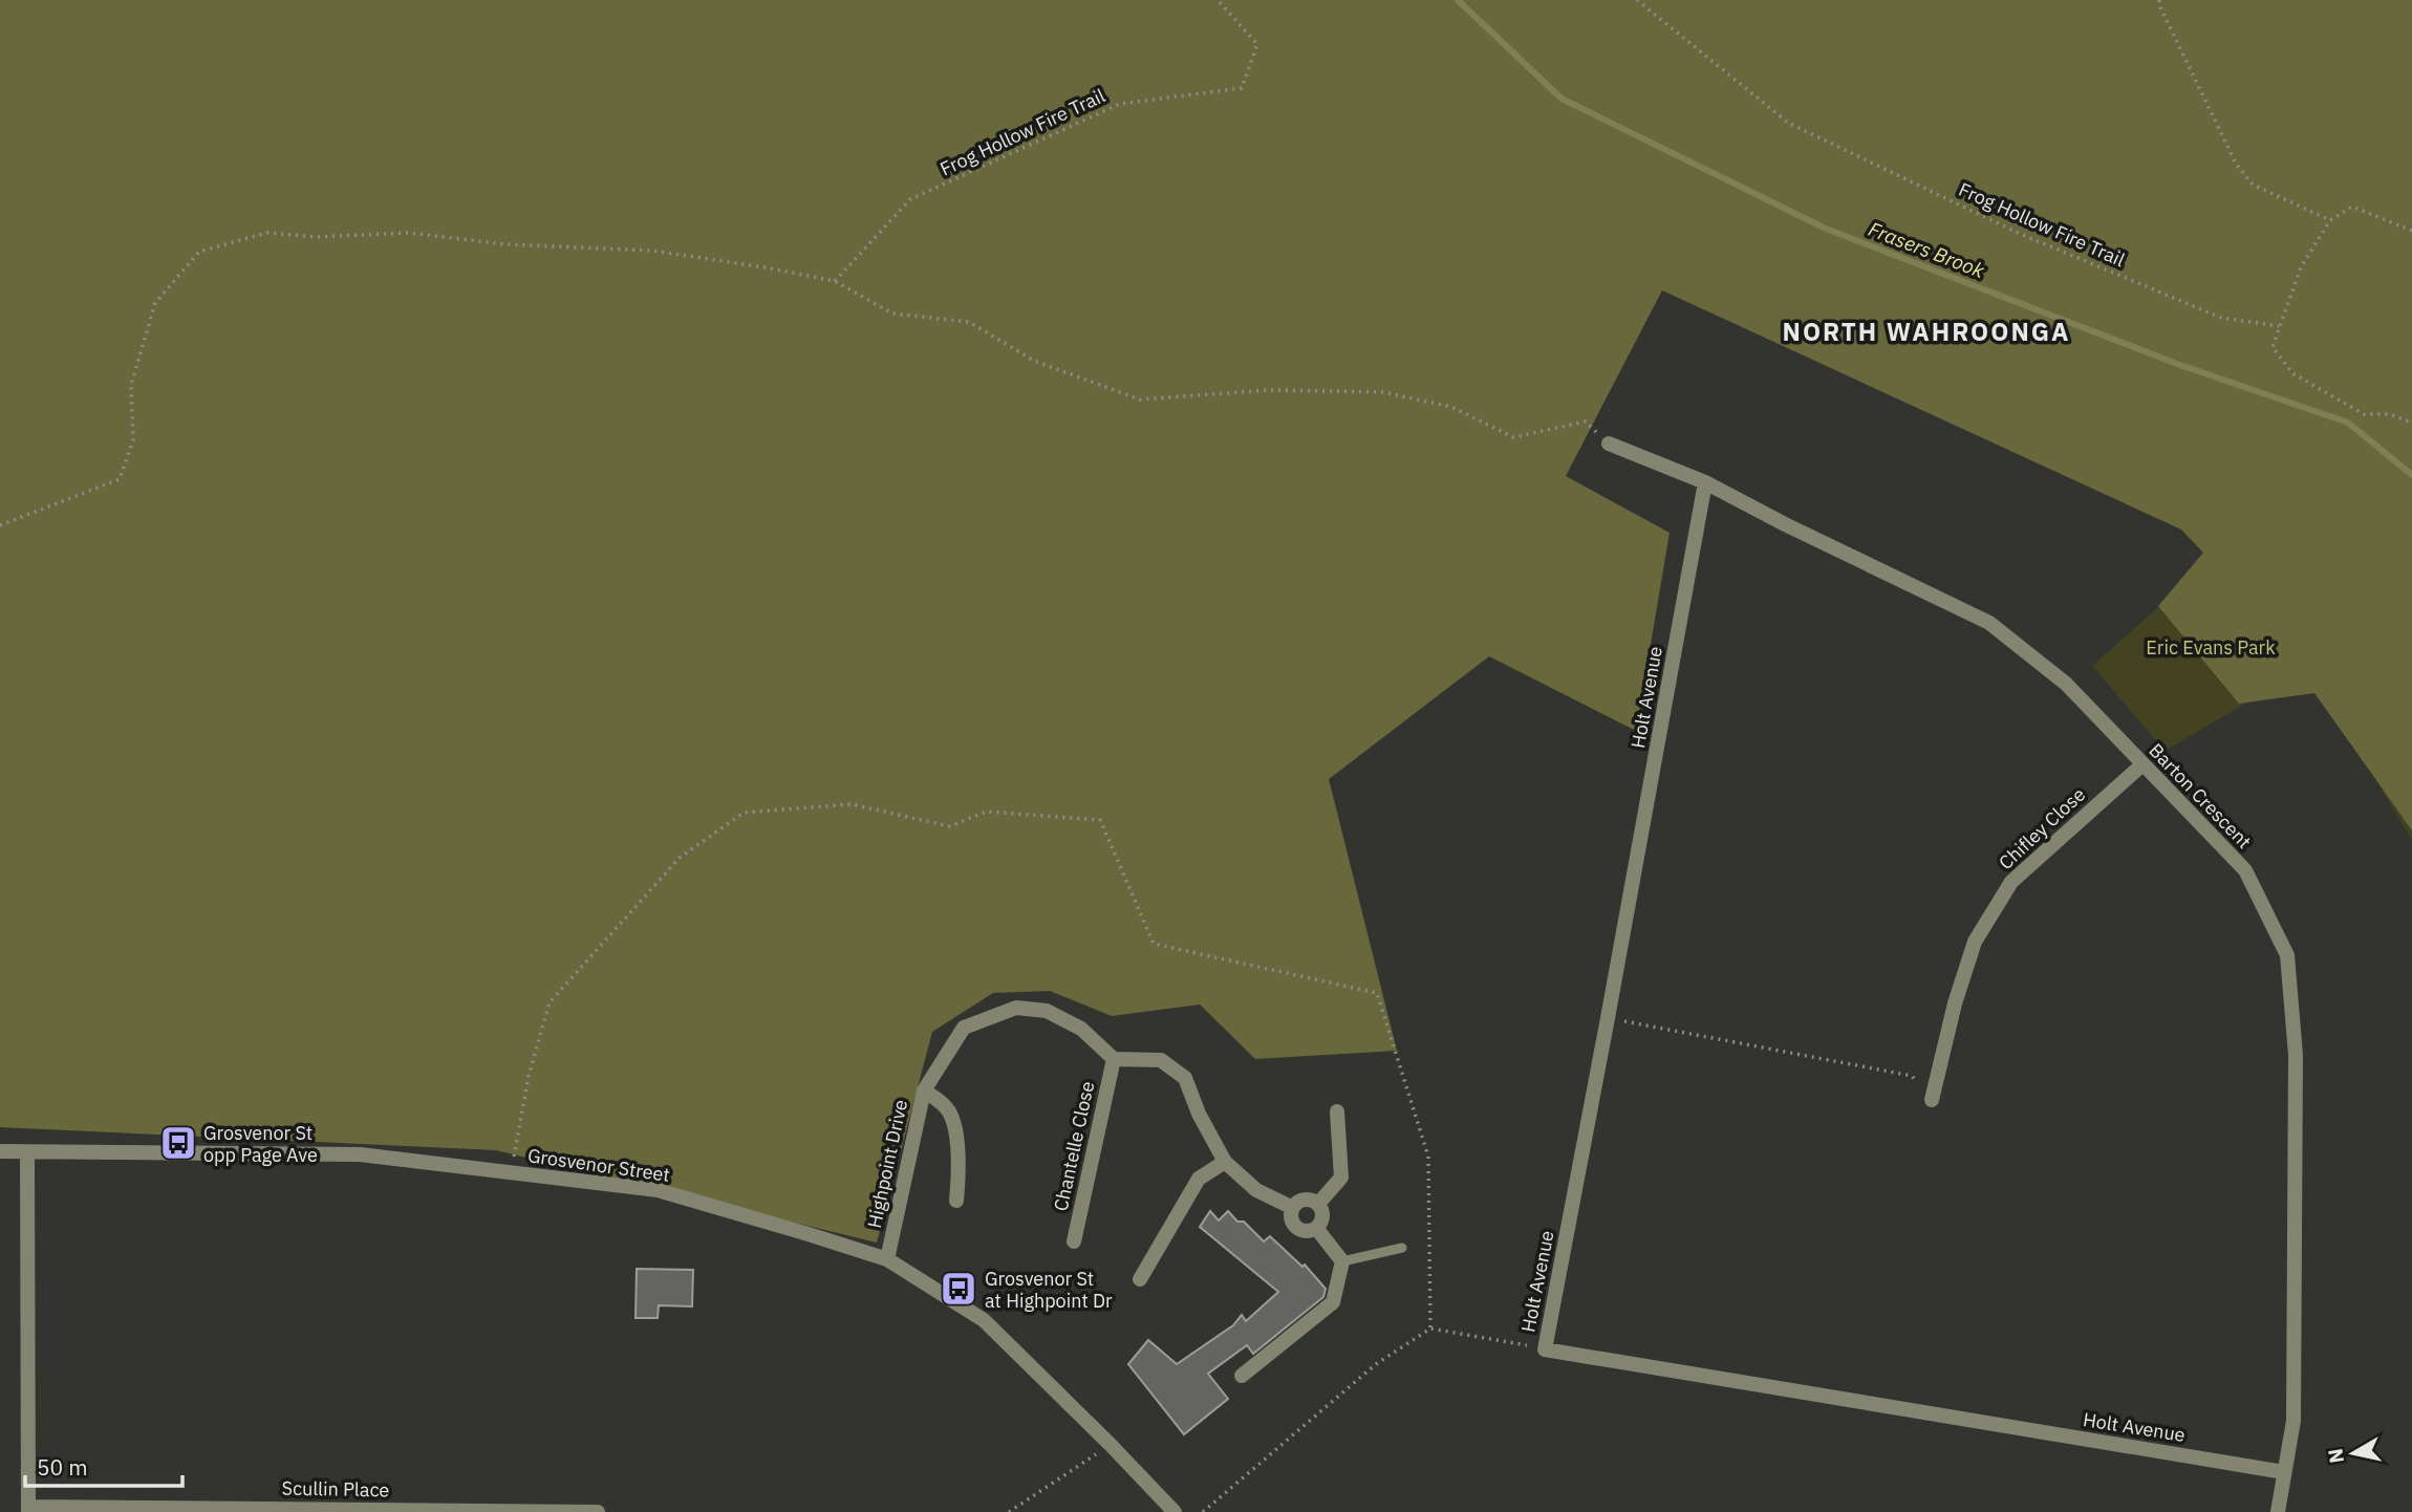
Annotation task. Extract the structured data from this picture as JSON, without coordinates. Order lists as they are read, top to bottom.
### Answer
{
  "streets": {
    "street": [
      "Holt Avenue",
      "Barton Crescent",
      "Chifley Close",
      "Chantelle Close",
      "Highpoint Drive",
      "Grosvenor Street",
      "Scullin Place"
    ],
    "path": ["Frog Hollow Fire Trail"]
  },
  "crossings": [
    ["Holt Avenue", "Barton Crescent"],
    ["Barton Crescent", "Chifley Close"],
    ["Chantelle Close", "Highpoint Drive"],
    ["Highpoint Drive", "Grosvenor Street"]
  ],
  "districts": ["NORTH WAHROONGA"],
  "water": ["Frasers Brook"],
  "parks": ["Eric Evans Park"],
  "places": {
    "bus stop": ["Grosvenor St opp Page Ave", "Grosvenor St at Highpoint Dr"]
  },
  "scale_bar": "50 m",
  "north": "left"
}
